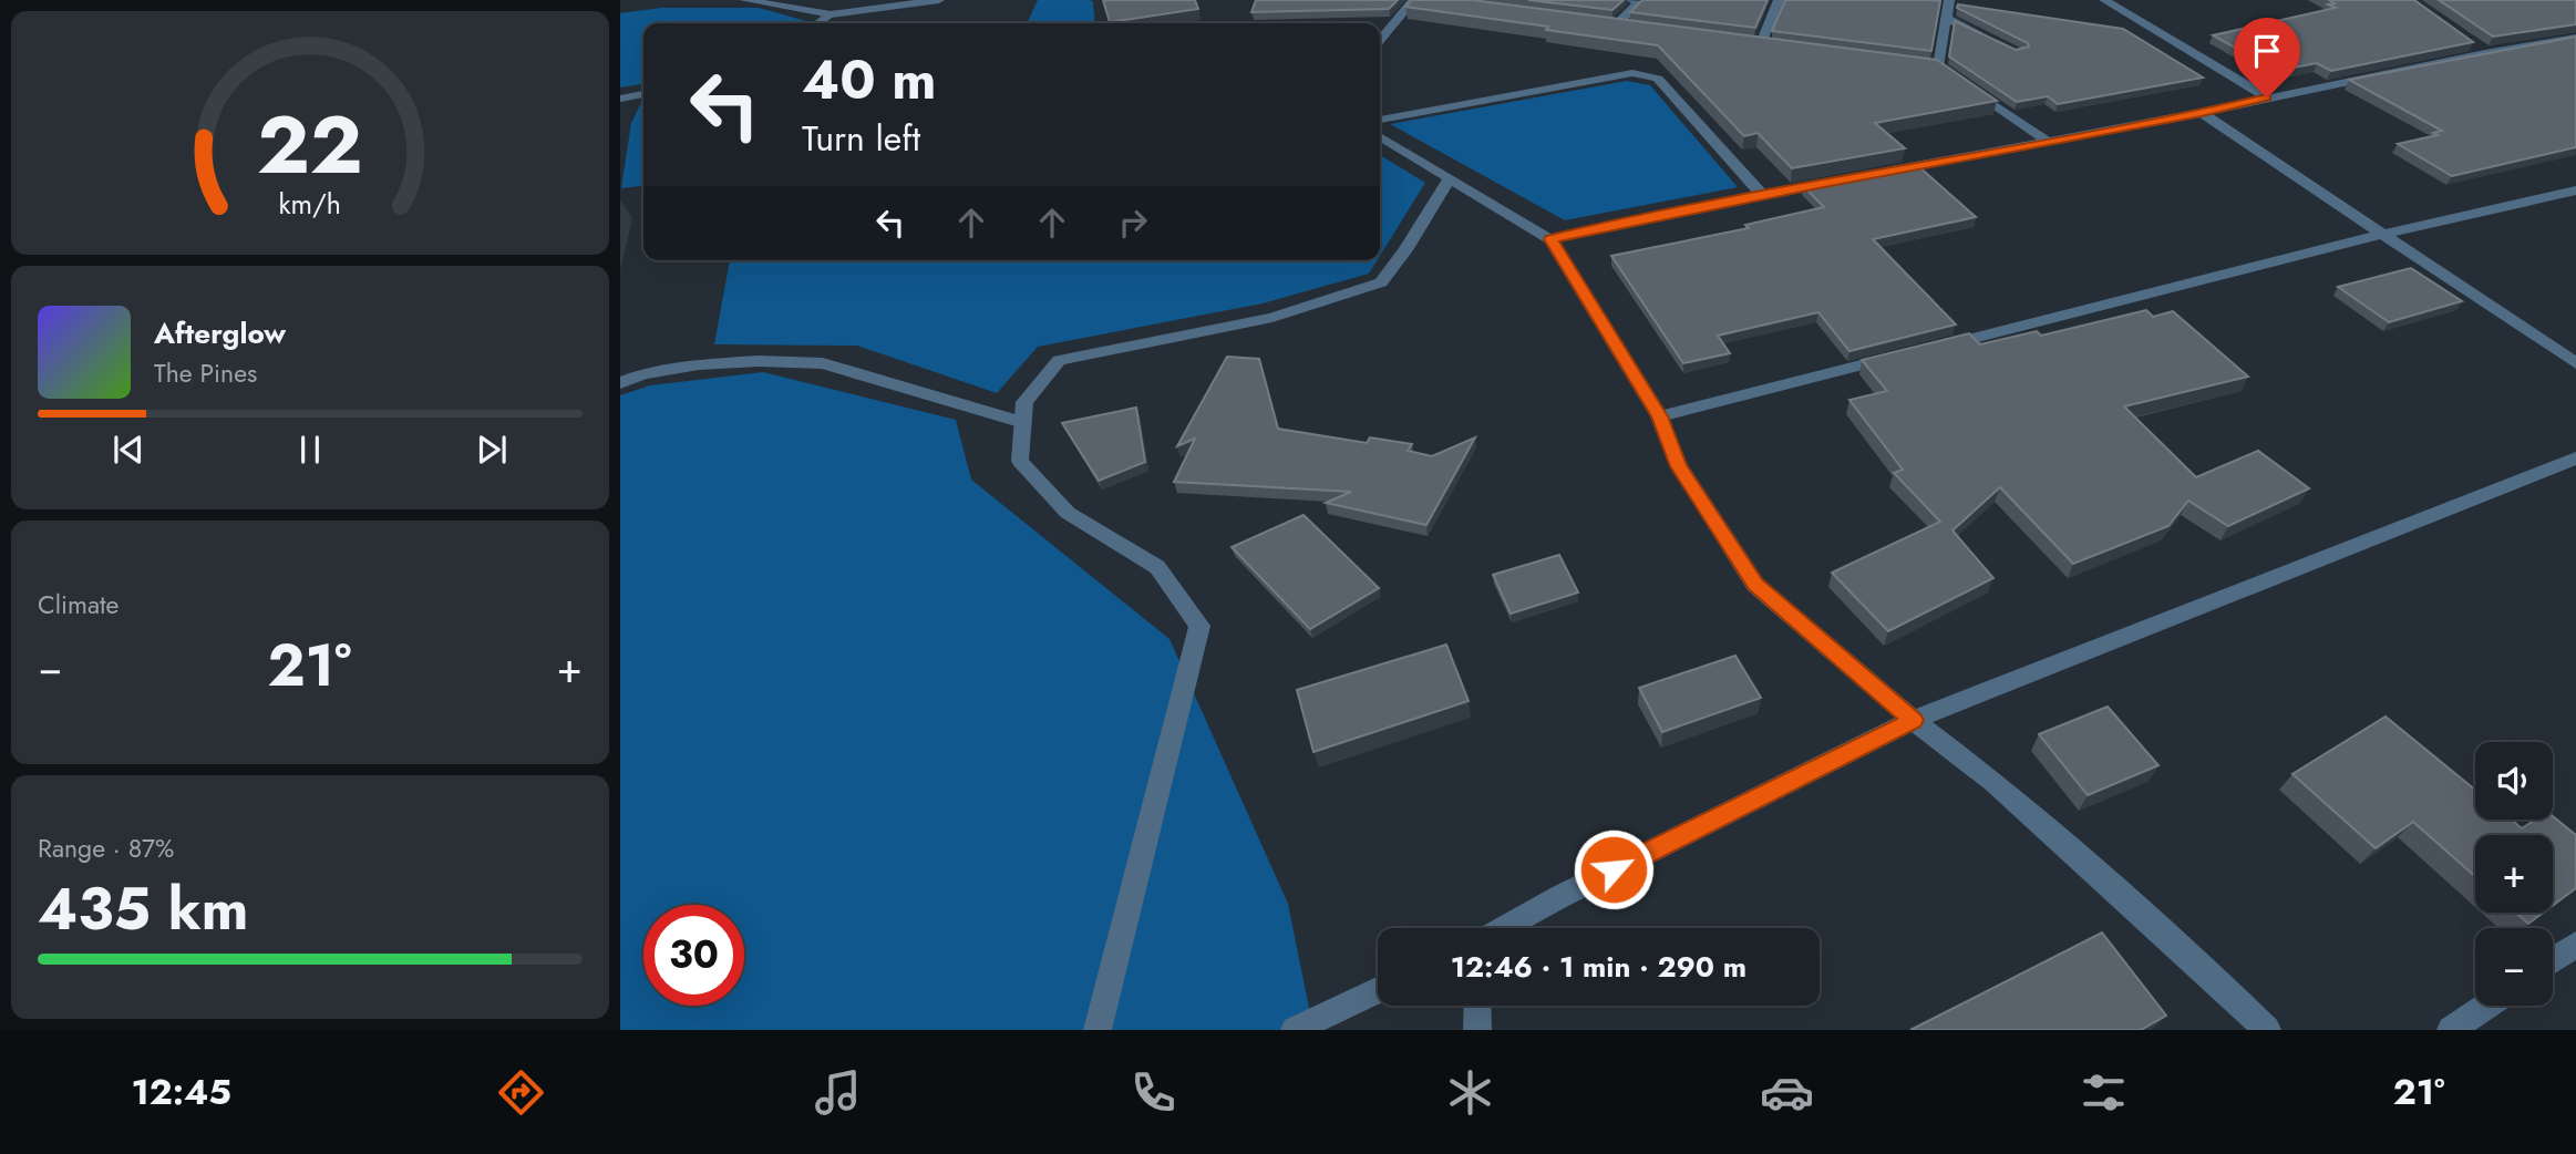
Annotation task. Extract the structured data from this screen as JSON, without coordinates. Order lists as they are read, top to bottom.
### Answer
{
  "page": {
    "turn": ["40 m", "Turn left"],
    "song": ["Afterglow", "The Pines"],
    "tile": [
      "Climate",
      ["Range · 87%", "435 km"]
    ],
    "heat": ["−", "21°", "+"],
    "map_buttons": ["+", "−"],
    "limit": "30",
    "trip": "12:46 · 1 min · 290 m",
    "tabs": ["12:45", "21°"],
    "gauge": ["22", "km/h"]
  }
}
